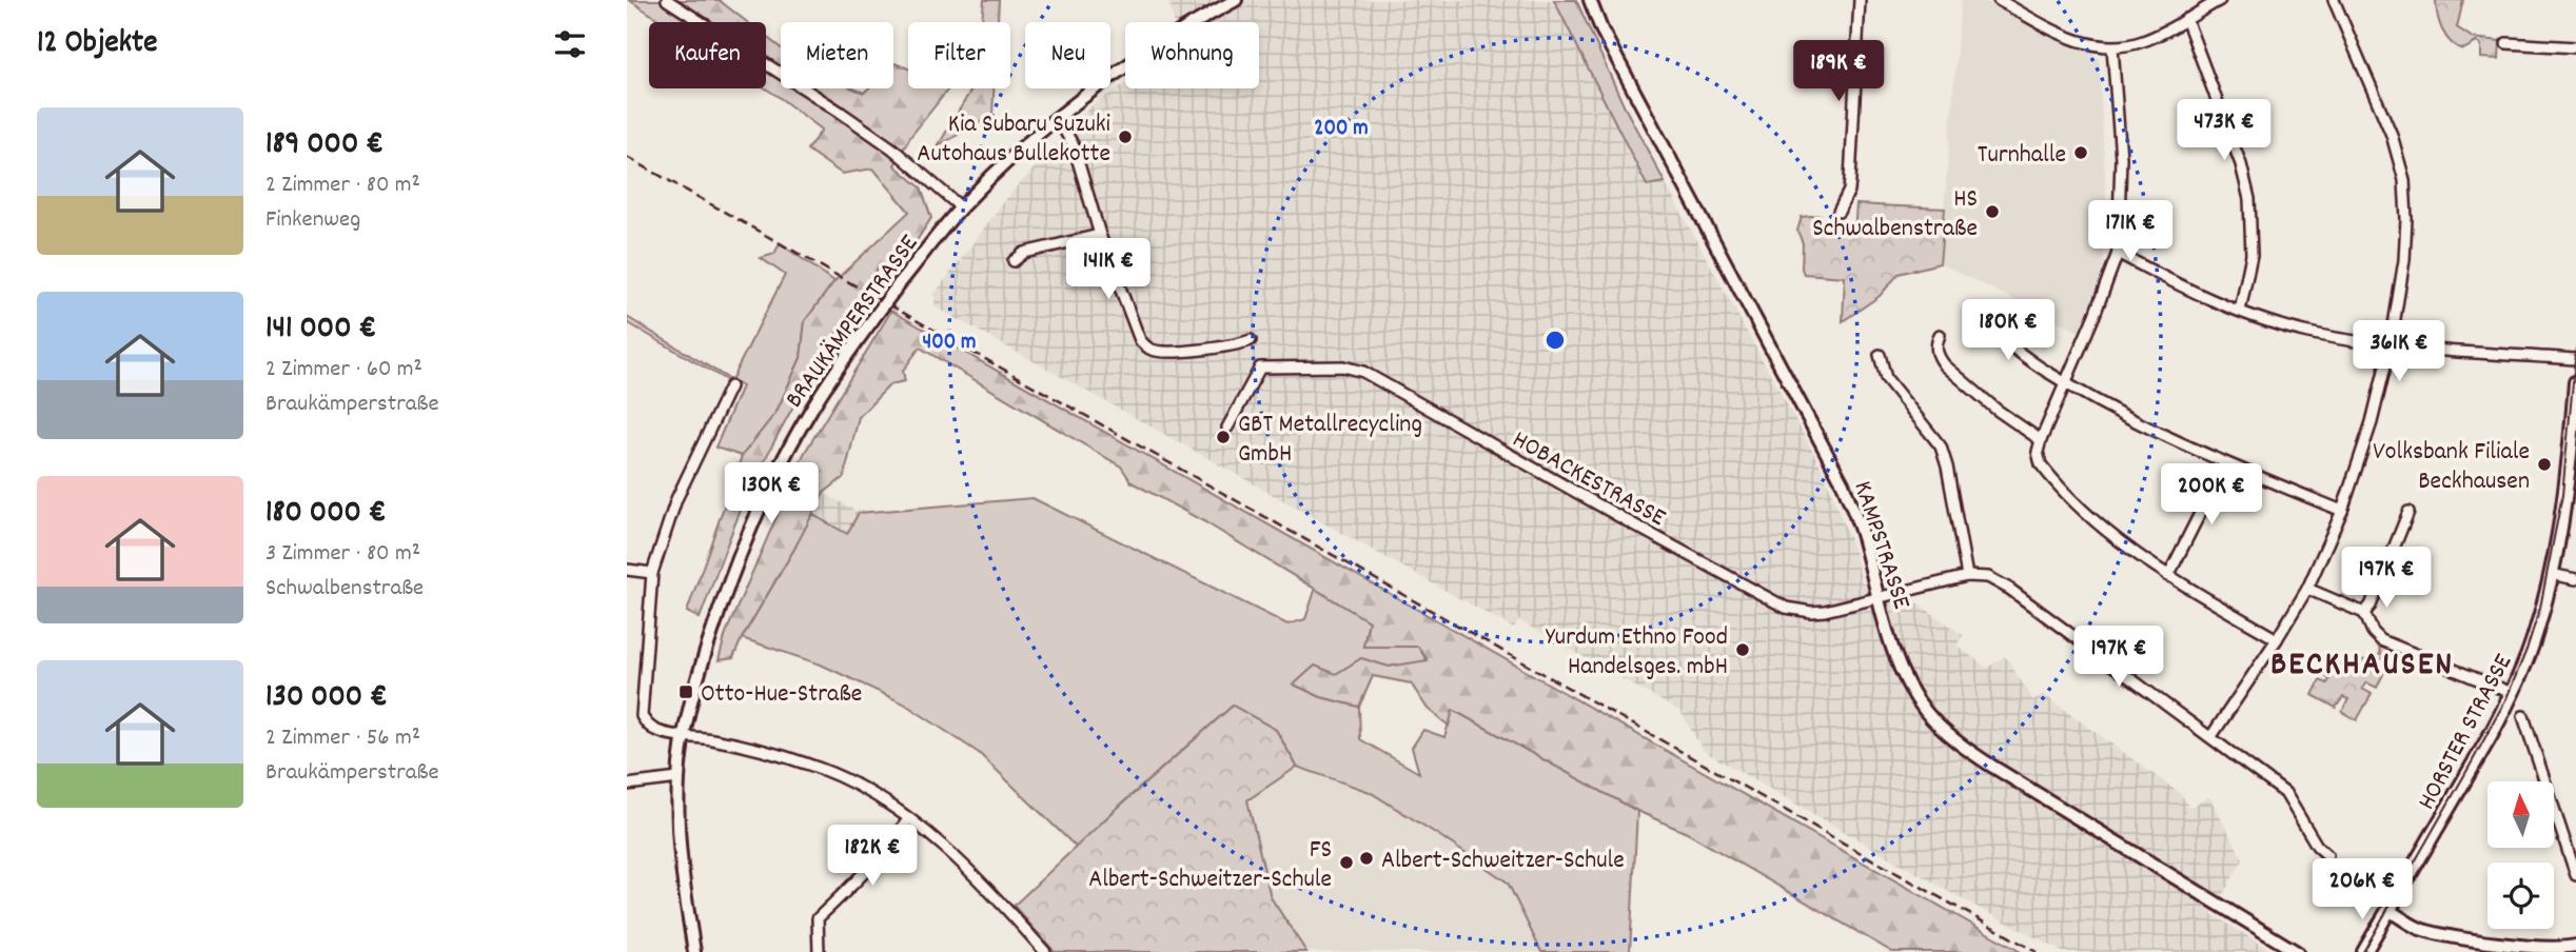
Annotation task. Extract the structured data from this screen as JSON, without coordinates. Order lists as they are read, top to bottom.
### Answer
{
  "streets": {
    "main road": ["HORSTER STRASSE"],
    "street": ["BRAUKÄMPERSTRASSE", "HOBACKESTRASSE", "KAMPSTRASSE"]
  },
  "crossings": [
    ["HOBACKESTRASSE", "KAMPSTRASSE"]
  ],
  "districts": ["BECKHAUSEN"],
  "places": {
    "other": [
      "Kia Subaru Suzuki Autohaus Bullekotte",
      "Turnhalle",
      "HS Schwalbenstraße",
      "GBT Metallrecycling GmbH",
      "Volksbank Filiale Beckhausen",
      "Yurdum Ethno Food Handelsges. mbH",
      "Albert-Schweitzer-Schule",
      "FS Albert-Schweitzer-Schule"
    ],
    "transit": ["Otto-Hue-Straße"]
  },
  "north": "top",
  "page": {
    "heading": "12 Objekte",
    "chip": [
      "Kaufen",
      "Mieten",
      "Filter",
      "Neu",
      "Wohnung"
    ],
    "price": [
      "189K €",
      "473K €",
      "171K €",
      "141K €",
      "180K €",
      "361K €",
      "130K €",
      "200K €",
      "197K €",
      "197K €",
      "182K €",
      "206K €"
    ],
    "list": [
      {
        "name": "189 000 €",
        "note": "2 Zimmer · 80 m² · Finkenweg"
      },
      {
        "name": "141 000 €",
        "note": "2 Zimmer · 60 m² · Braukämperstraße"
      },
      {
        "name": "180 000 €",
        "note": "3 Zimmer · 80 m² · Schwalbenstraße"
      },
      {
        "name": "130 000 €",
        "note": "2 Zimmer · 56 m² · Braukämperstraße"
      }
    ]
  },
  "rings": ["200 m", "400 m"]
}
